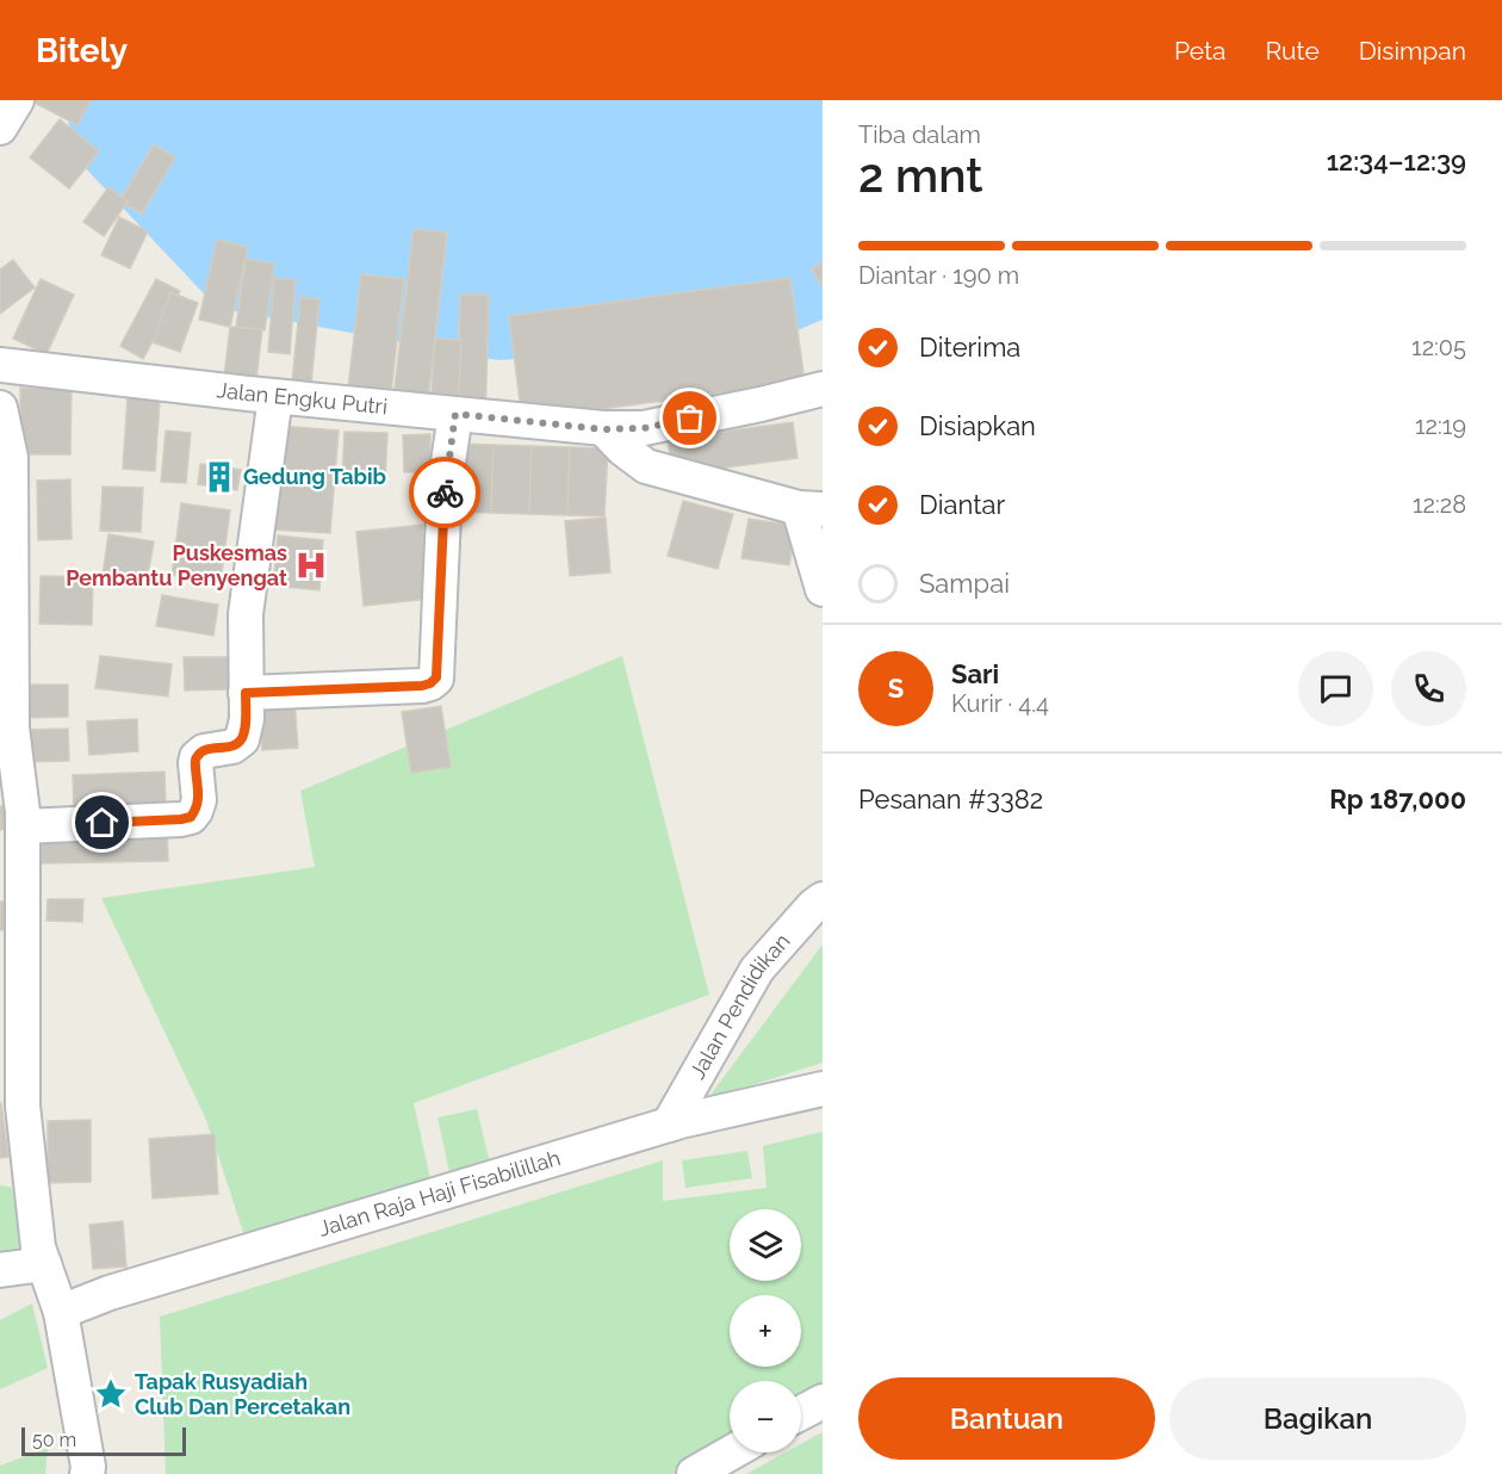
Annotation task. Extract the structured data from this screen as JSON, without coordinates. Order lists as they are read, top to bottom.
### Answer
{
  "streets": {
    "street": ["Jalan Engku Putri", "Jalan Pendidikan", "Jalan Raja Haji Fisabilillah"]
  },
  "crossings": [
    ["Jalan Pendidikan", "Jalan Raja Haji Fisabilillah"]
  ],
  "places": {
    "building": ["Gedung Tabib"],
    "hospital": ["Puskesmas Pembantu Penyengat"],
    "place": ["Tapak Rusyadiah Club Dan Percetakan"]
  },
  "scale_bar": "50 m",
  "page": {
    "header": "Bitely",
    "nav": ["Peta", "Rute", "Disimpan"],
    "heading": ["2 mnt", "Tiba dalam", "12:34–12:39"],
    "panel": [
      "Sari",
      "Kurir · 4.4",
      "Pesanan #3382",
      "Rp 187,000"
    ],
    "bar": "Diantar · 190 m",
    "list": [
      ["Diterima", "12:05"],
      ["Disiapkan", "12:19"],
      ["Diantar", "12:28"],
      "Sampai"
    ],
    "round": "S",
    "map_buttons": ["+", "−"],
    "buttons": ["Bantuan", "Bagikan"],
    "scale": "50 m"
  }
}
